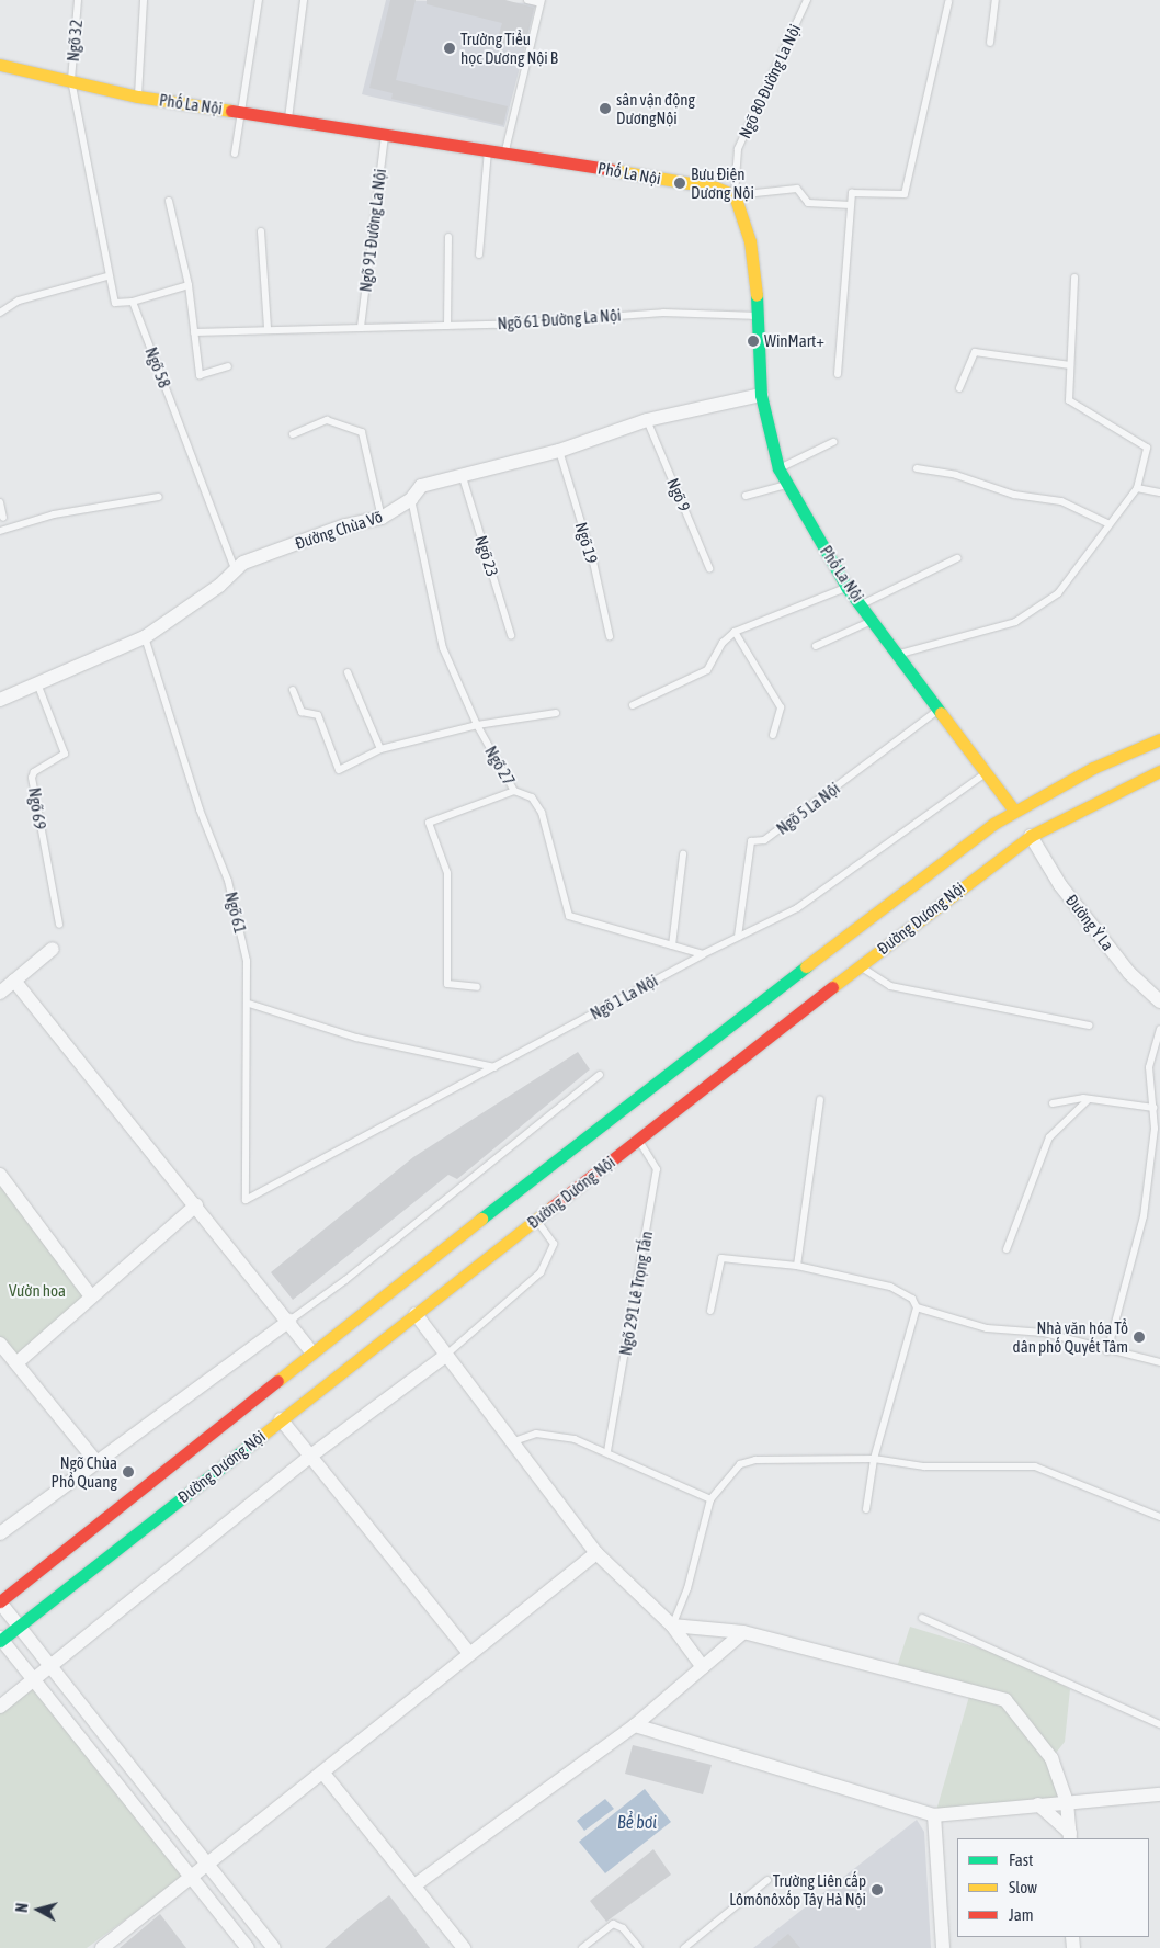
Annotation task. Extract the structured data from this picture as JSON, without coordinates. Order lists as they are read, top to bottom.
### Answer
{
  "streets": {
    "main road": ["Phố La Nội", "Đường Dương Nội"],
    "street": ["Đường Chùa Võ", "Đường Ỷ La"],
    "lane": [
      "Ngõ 32",
      "Ngõ 80 Đường La Nội",
      "Ngõ 91 Đường La Nội",
      "Ngõ 61 Đường La Nội",
      "Ngõ 58",
      "Ngõ 9",
      "Ngõ 19",
      "Ngõ 23",
      "Ngõ 27",
      "Ngõ 69",
      "Ngõ 5 La Nội",
      "Ngõ 61",
      "Ngõ 1 La Nội",
      "Ngõ 291 Lê Trọng Tấn"
    ]
  },
  "crossings": [
    ["Ngõ 32", "Phố La Nội"],
    ["Ngõ 32", "Ngõ 58"],
    ["Ngõ 80 Đường La Nội", "Phố La Nội"],
    ["Phố La Nội", "Ngõ 91 Đường La Nội"],
    ["Phố La Nội", "Ngõ 61 Đường La Nội"],
    ["Phố La Nội", "Đường Chùa Võ"],
    ["Phố La Nội", "Ngõ 5 La Nội"],
    ["Phố La Nội", "Đường Dương Nội"],
    ["Phố La Nội", "Đường Ỷ La"],
    ["Phố La Nội", "Ngõ 1 La Nội"],
    ["Ngõ 91 Đường La Nội", "Ngõ 61 Đường La Nội"],
    ["Ngõ 58", "Đường Chùa Võ"],
    ["Ngõ 9", "Đường Chùa Võ"],
    ["Đường Chùa Võ", "Ngõ 19"],
    ["Đường Chùa Võ", "Ngõ 23"],
    ["Đường Chùa Võ", "Ngõ 27"],
    ["Đường Chùa Võ", "Ngõ 69"],
    ["Đường Chùa Võ", "Ngõ 61"],
    ["Ngõ 5 La Nội", "Ngõ 1 La Nội"],
    ["Ngõ 61", "Ngõ 1 La Nội"],
    ["Đường Dương Nội", "Đường Ỷ La"],
    ["Đường Dương Nội", "Ngõ 291 Lê Trọng Tấn"]
  ],
  "water": ["Bể bơi"],
  "parks": ["Vườn hoa"],
  "places": [
    "Trường Tiểu học Dương Nội B",
    "sân vận động DươngNội",
    "Bưu Điện Dương Nội",
    "WinMart+",
    "Nhà văn hóa Tổ dân phố Quyết Tâm",
    "Ngõ Chùa Phổ Quang",
    "Trường Liên cấp Lômônôxốp Tây Hà Nội"
  ],
  "legend": ["Fast", "Slow", "Jam"],
  "north": "left"
}
